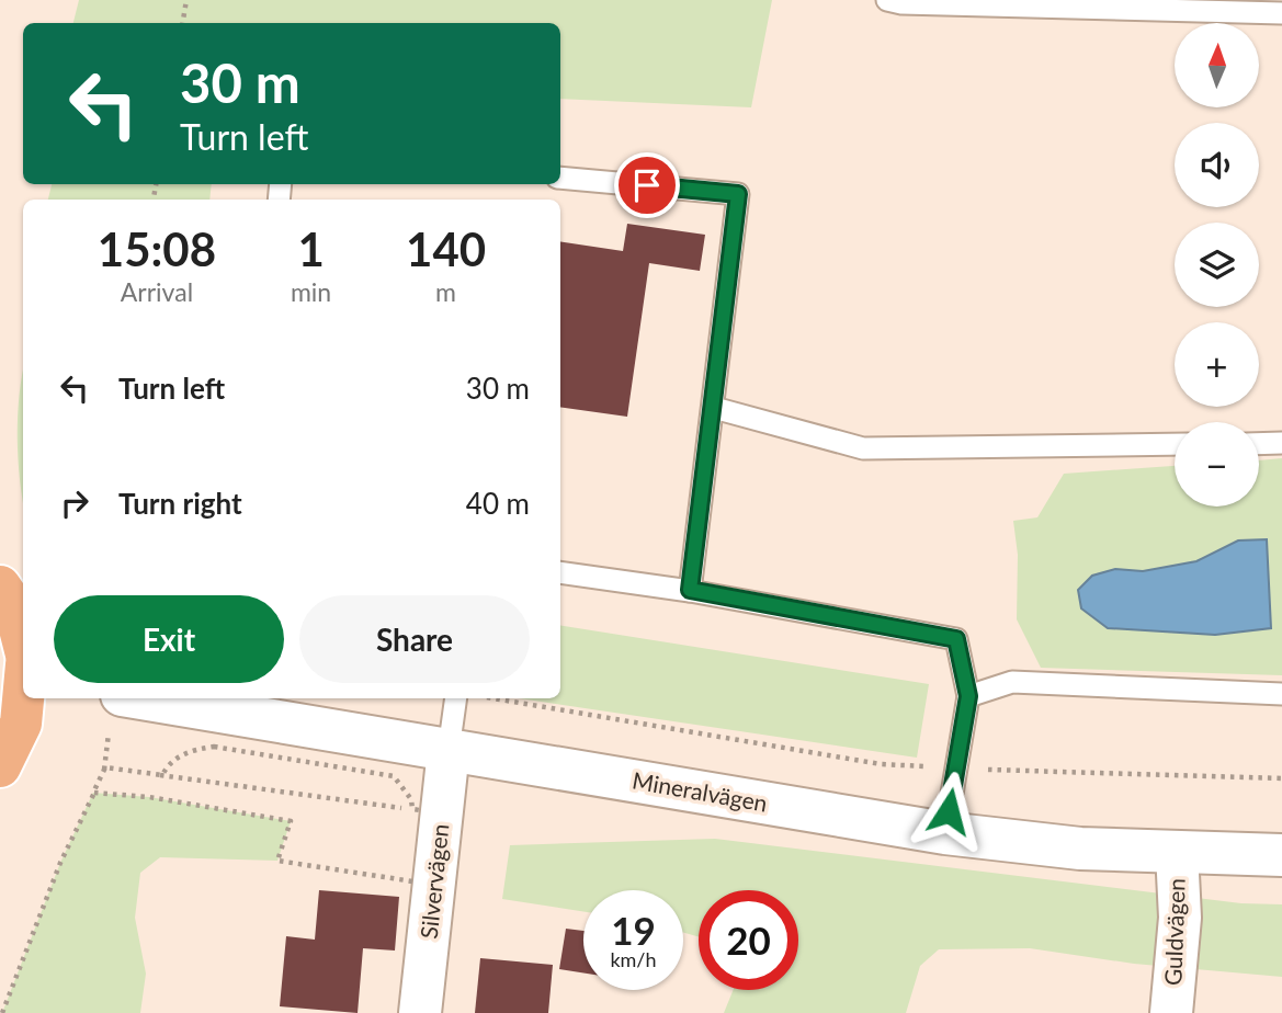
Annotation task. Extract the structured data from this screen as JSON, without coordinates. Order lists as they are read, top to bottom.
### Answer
{
  "streets": {
    "street": ["Mineralvägen", "Silvervägen", "Guldvägen"]
  },
  "crossings": [
    ["Mineralvägen", "Silvervägen"],
    ["Mineralvägen", "Guldvägen"]
  ],
  "north": "top",
  "page": {
    "map_buttons": ["+", "−"],
    "turn": ["30 m", "Turn left"],
    "eta": [
      "15:08",
      "Arrival",
      "1",
      "min",
      "140",
      "m"
    ],
    "list": [
      {
        "name": "Turn left",
        "value": "30 m"
      },
      {
        "name": "Turn right",
        "value": "40 m"
      }
    ],
    "buttons": ["Exit", "Share"],
    "speed": "19 km/h",
    "limit": "20"
  }
}
